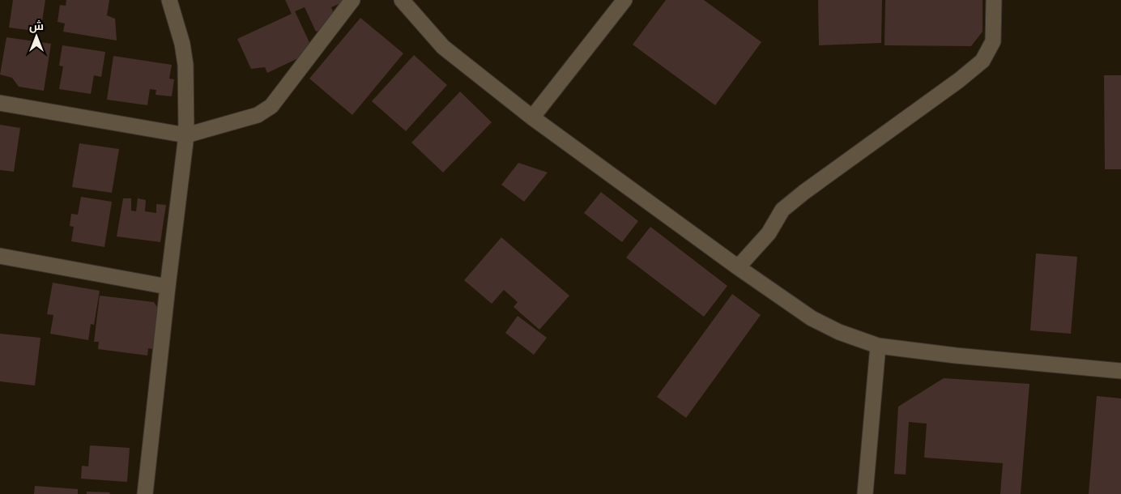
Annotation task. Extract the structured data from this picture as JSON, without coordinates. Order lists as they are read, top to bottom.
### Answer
{
  "north": "top"
}
